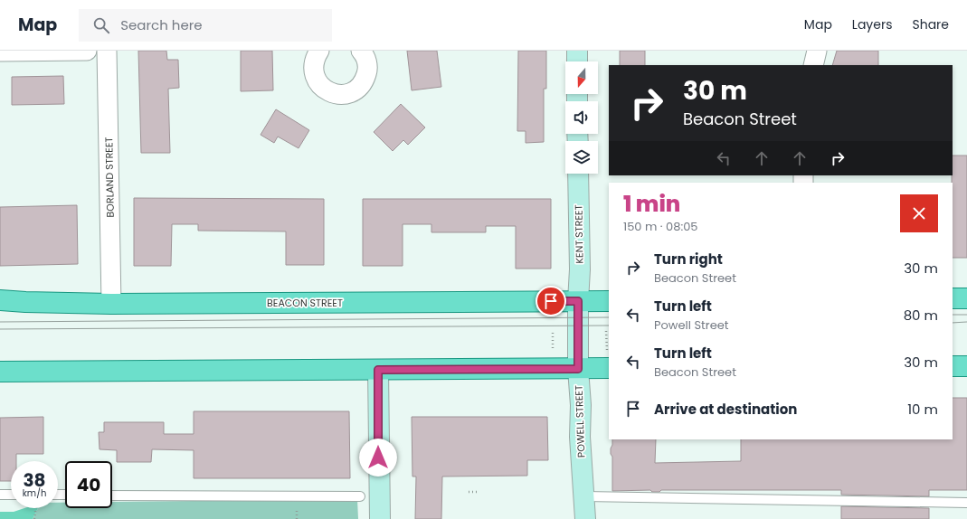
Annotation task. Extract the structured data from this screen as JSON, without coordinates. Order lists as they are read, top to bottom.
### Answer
{
  "streets": {
    "main road": ["BEACON STREET"],
    "street": ["BORLAND STREET", "KENT STREET", "POWELL STREET"]
  },
  "crossings": [
    ["BORLAND STREET", "BEACON STREET"],
    ["KENT STREET", "BEACON STREET"],
    ["KENT STREET", "POWELL STREET"],
    ["BEACON STREET", "POWELL STREET"]
  ],
  "north": "bottom",
  "page": {
    "header": "Map",
    "search": "Search here",
    "nav": ["Map", "Layers", "Share"],
    "turn": ["30 m", "Beacon Street"],
    "heading": ["1 min", "150 m · 08:05"],
    "list": [
      {
        "name": "Turn right",
        "note": "Beacon Street",
        "value": "30 m"
      },
      {
        "name": "Turn left",
        "note": "Powell Street",
        "value": "80 m"
      },
      {
        "name": "Turn left",
        "note": "Beacon Street",
        "value": "30 m"
      },
      {
        "name": "Arrive at destination",
        "value": "10 m"
      }
    ],
    "speed": "38 km/h",
    "limit": "40"
  }
}
